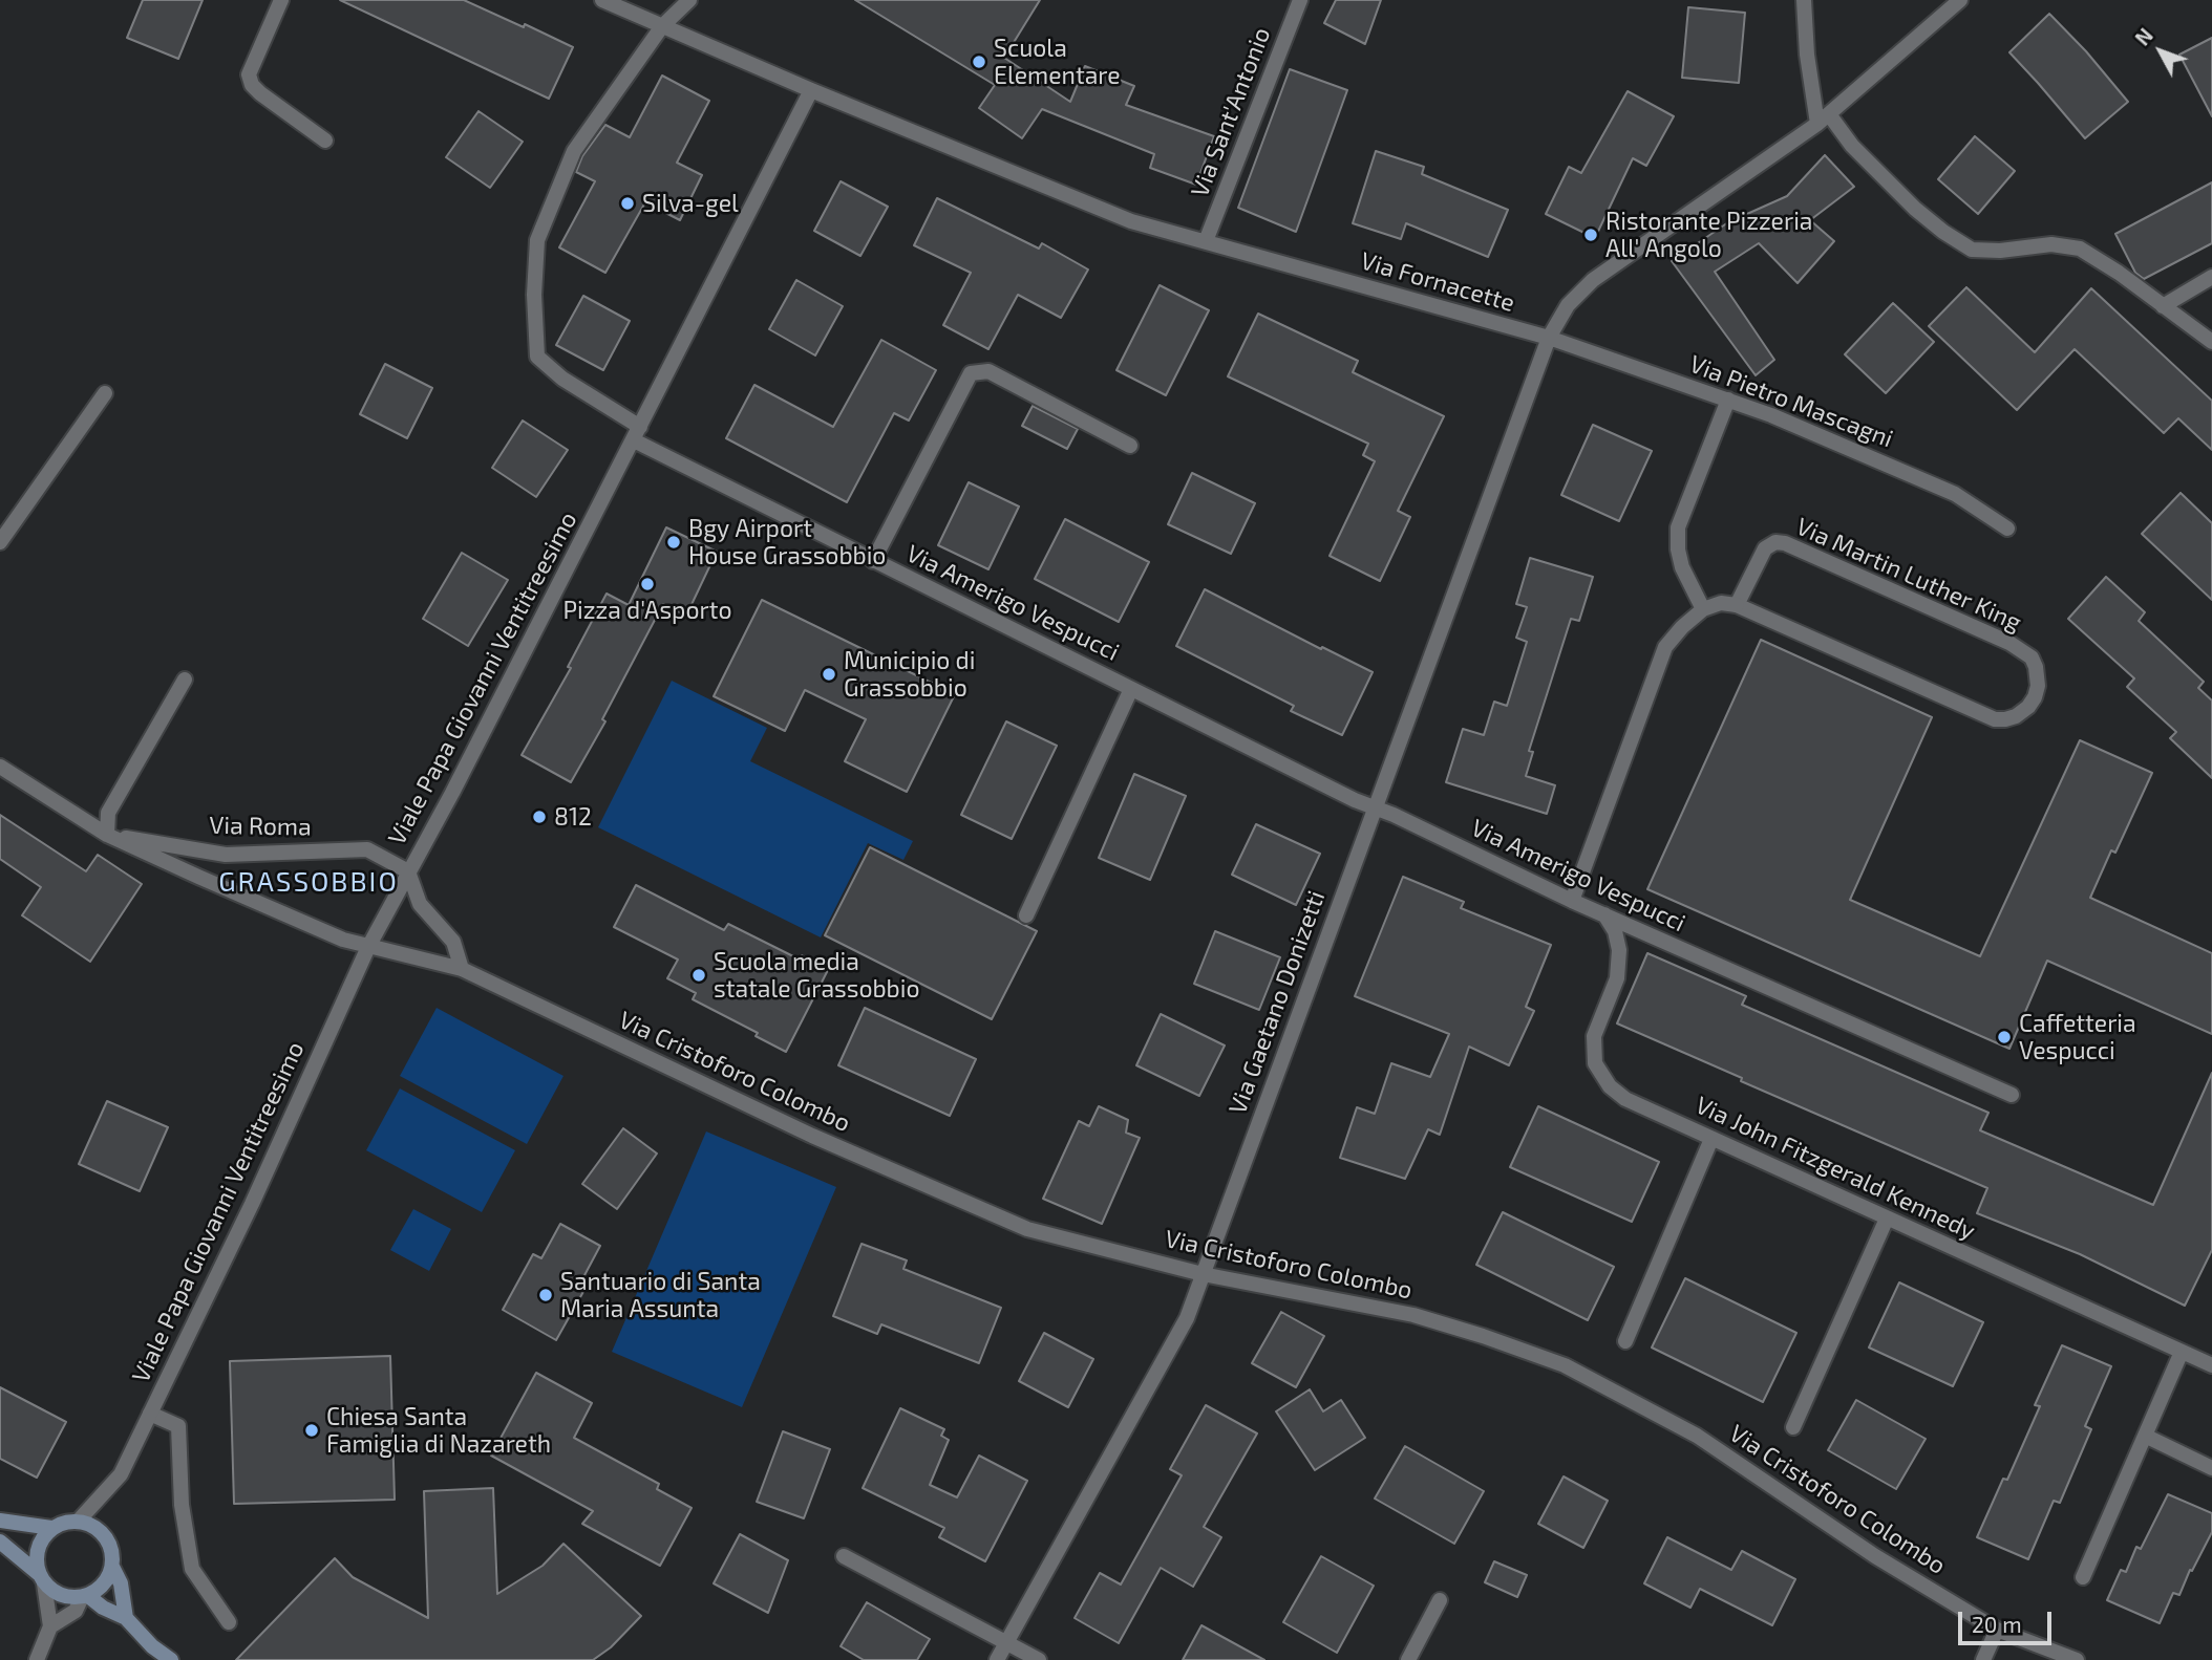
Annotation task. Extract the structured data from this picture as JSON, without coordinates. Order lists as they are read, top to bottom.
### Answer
{
  "streets": {
    "street": [
      "Via Sant'Antonio",
      "Via Fornacette",
      "Via Pietro Mascagni",
      "Via Martin Luther King",
      "Via Amerigo Vespucci",
      "Viale Papa Giovanni Ventitreesimo",
      "Via Roma",
      "Via Gaetano Donizetti",
      "Via Cristoforo Colombo",
      "Via John Fitzgerald Kennedy"
    ]
  },
  "crossings": [
    ["Via Sant'Antonio", "Via Fornacette"],
    ["Via Fornacette", "Via Pietro Mascagni"],
    ["Via Fornacette", "Via Amerigo Vespucci"],
    ["Via Fornacette", "Viale Papa Giovanni Ventitreesimo"],
    ["Via Fornacette", "Via Gaetano Donizetti"],
    ["Via Pietro Mascagni", "Via Gaetano Donizetti"],
    ["Via Amerigo Vespucci", "Viale Papa Giovanni Ventitreesimo"],
    ["Via Amerigo Vespucci", "Via Gaetano Donizetti"],
    ["Via Amerigo Vespucci", "Via John Fitzgerald Kennedy"],
    ["Viale Papa Giovanni Ventitreesimo", "Via Roma"],
    ["Viale Papa Giovanni Ventitreesimo", "Via Cristoforo Colombo"],
    ["Via Roma", "Via Cristoforo Colombo"],
    ["Via Gaetano Donizetti", "Via Cristoforo Colombo"]
  ],
  "districts": ["GRASSOBBIO"],
  "places": [
    "Scuola Elementare",
    "Silva-gel",
    "Ristorante Pizzeria All' Angolo",
    "Bgy Airport House Grassobbio",
    "Pizza d'Asporto",
    "Municipio di Grassobbio",
    "812",
    "Scuola media statale Grassobbio",
    "Caffetteria Vespucci",
    "Santuario di Santa Maria Assunta",
    "Chiesa Santa Famiglia di Nazareth"
  ],
  "scale_bar": "20 m",
  "north": "top left"
}
